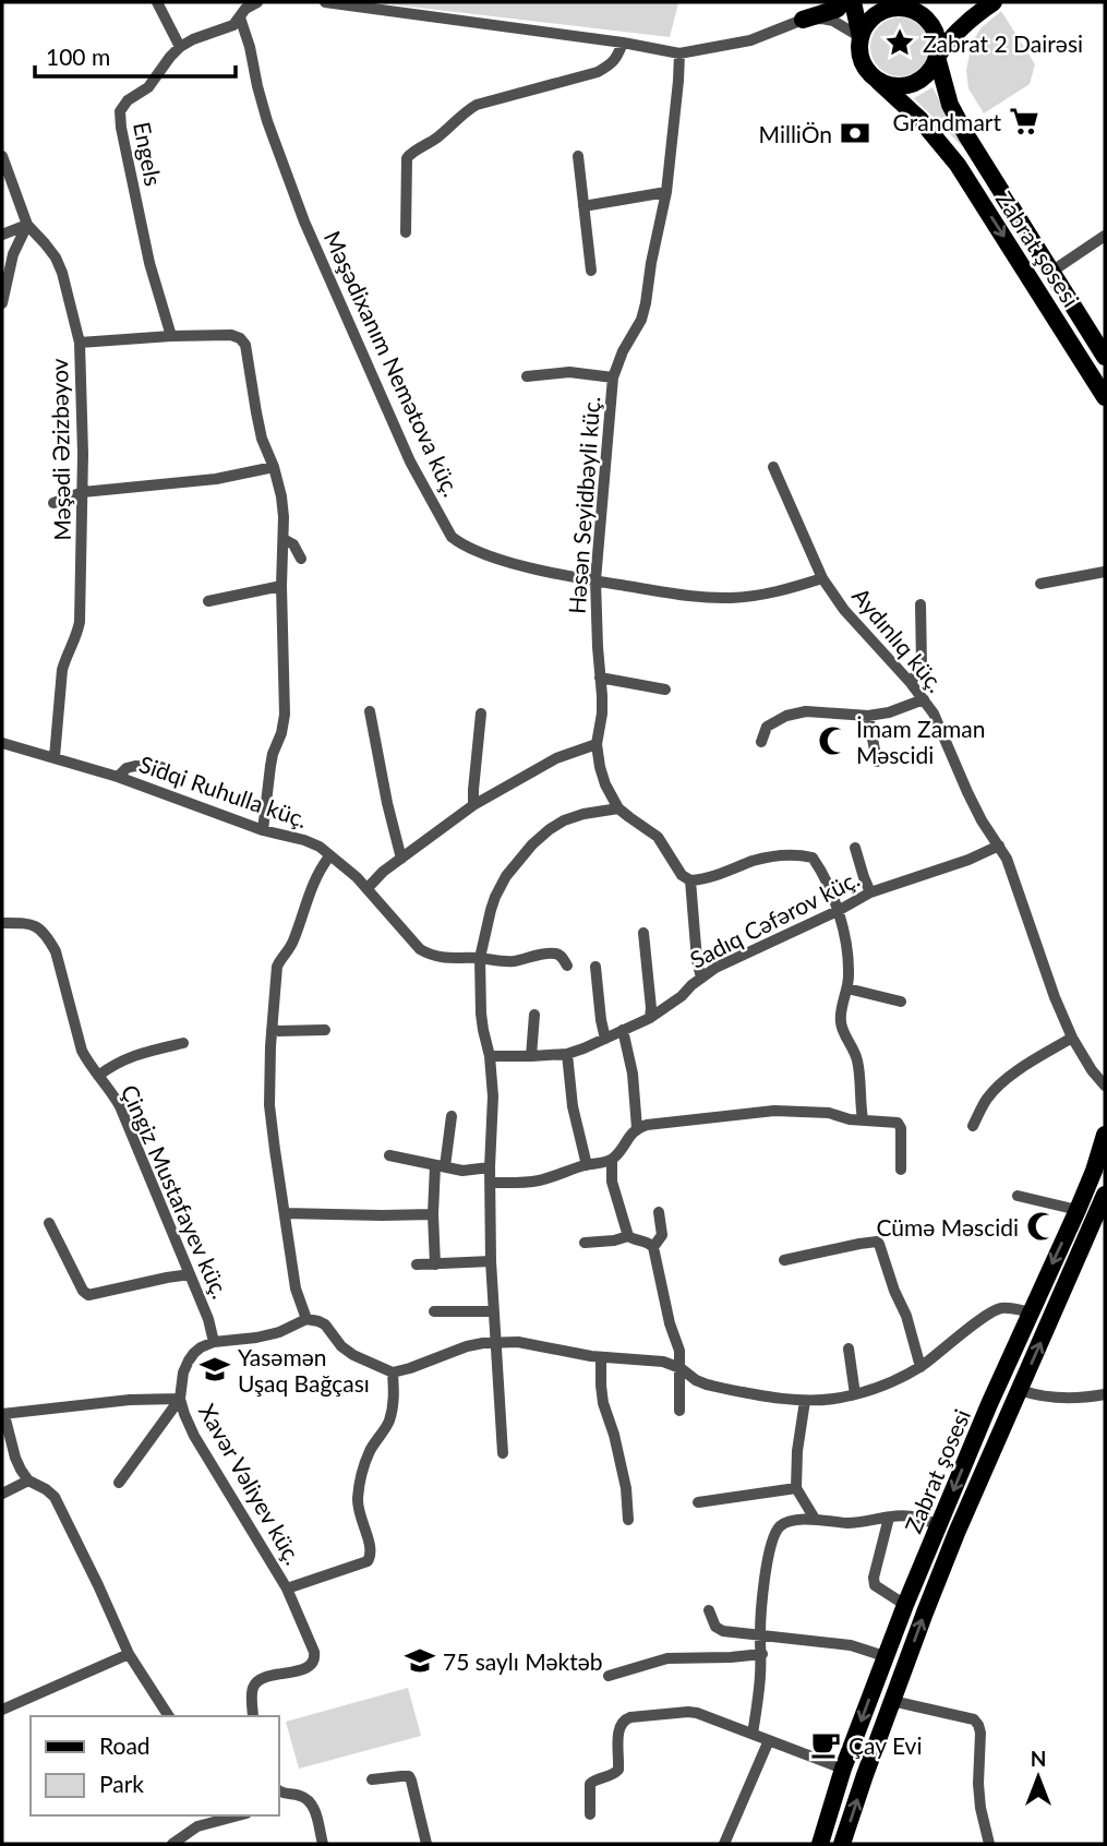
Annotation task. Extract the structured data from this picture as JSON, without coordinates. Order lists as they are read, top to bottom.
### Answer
{
  "streets": {
    "main road": ["Zabrat şosesi"],
    "street": [
      "Engels",
      "Məşədixanım Nemətova küç.",
      "Məşədi Əzizbəyov",
      "Həsən Seyidbəyli küç.",
      "Aydınlıq küç.",
      "Sidqi Ruhulla küç.",
      "Sadıq Cəfərov küç.",
      "Çingiz Mustafayev küç.",
      "Xavər Vəliyev küç."
    ]
  },
  "crossings": [
    ["Engels", "Məşədixanım Nemətova küç."],
    ["Məşədixanım Nemətova küç.", "Həsən Seyidbəyli küç."],
    ["Məşədixanım Nemətova küç.", "Aydınlıq küç."],
    ["Məşədi Əzizbəyov", "Sidqi Ruhulla küç."],
    ["Həsən Seyidbəyli küç.", "Sidqi Ruhulla küç."],
    ["Həsən Seyidbəyli küç.", "Sadıq Cəfərov küç."],
    ["Aydınlıq küç.", "Sadıq Cəfərov küç."],
    ["Sidqi Ruhulla küç.", "Sadıq Cəfərov küç."]
  ],
  "places": {
    "place": ["Zabrat 2 Dairəsi"],
    "supermarket": ["Grandmart"],
    "bank": ["MilliÖn"],
    "mosque": ["İmam Zaman Məscidi", "Cümə Məscidi"],
    "school or university": ["Yasəmən Uşaq Bağçası", "75 saylı Məktəb"],
    "cafe": ["Çay Evi"]
  },
  "legend": ["Road", "Park"],
  "scale_bar": "100 m",
  "north": "top"
}
